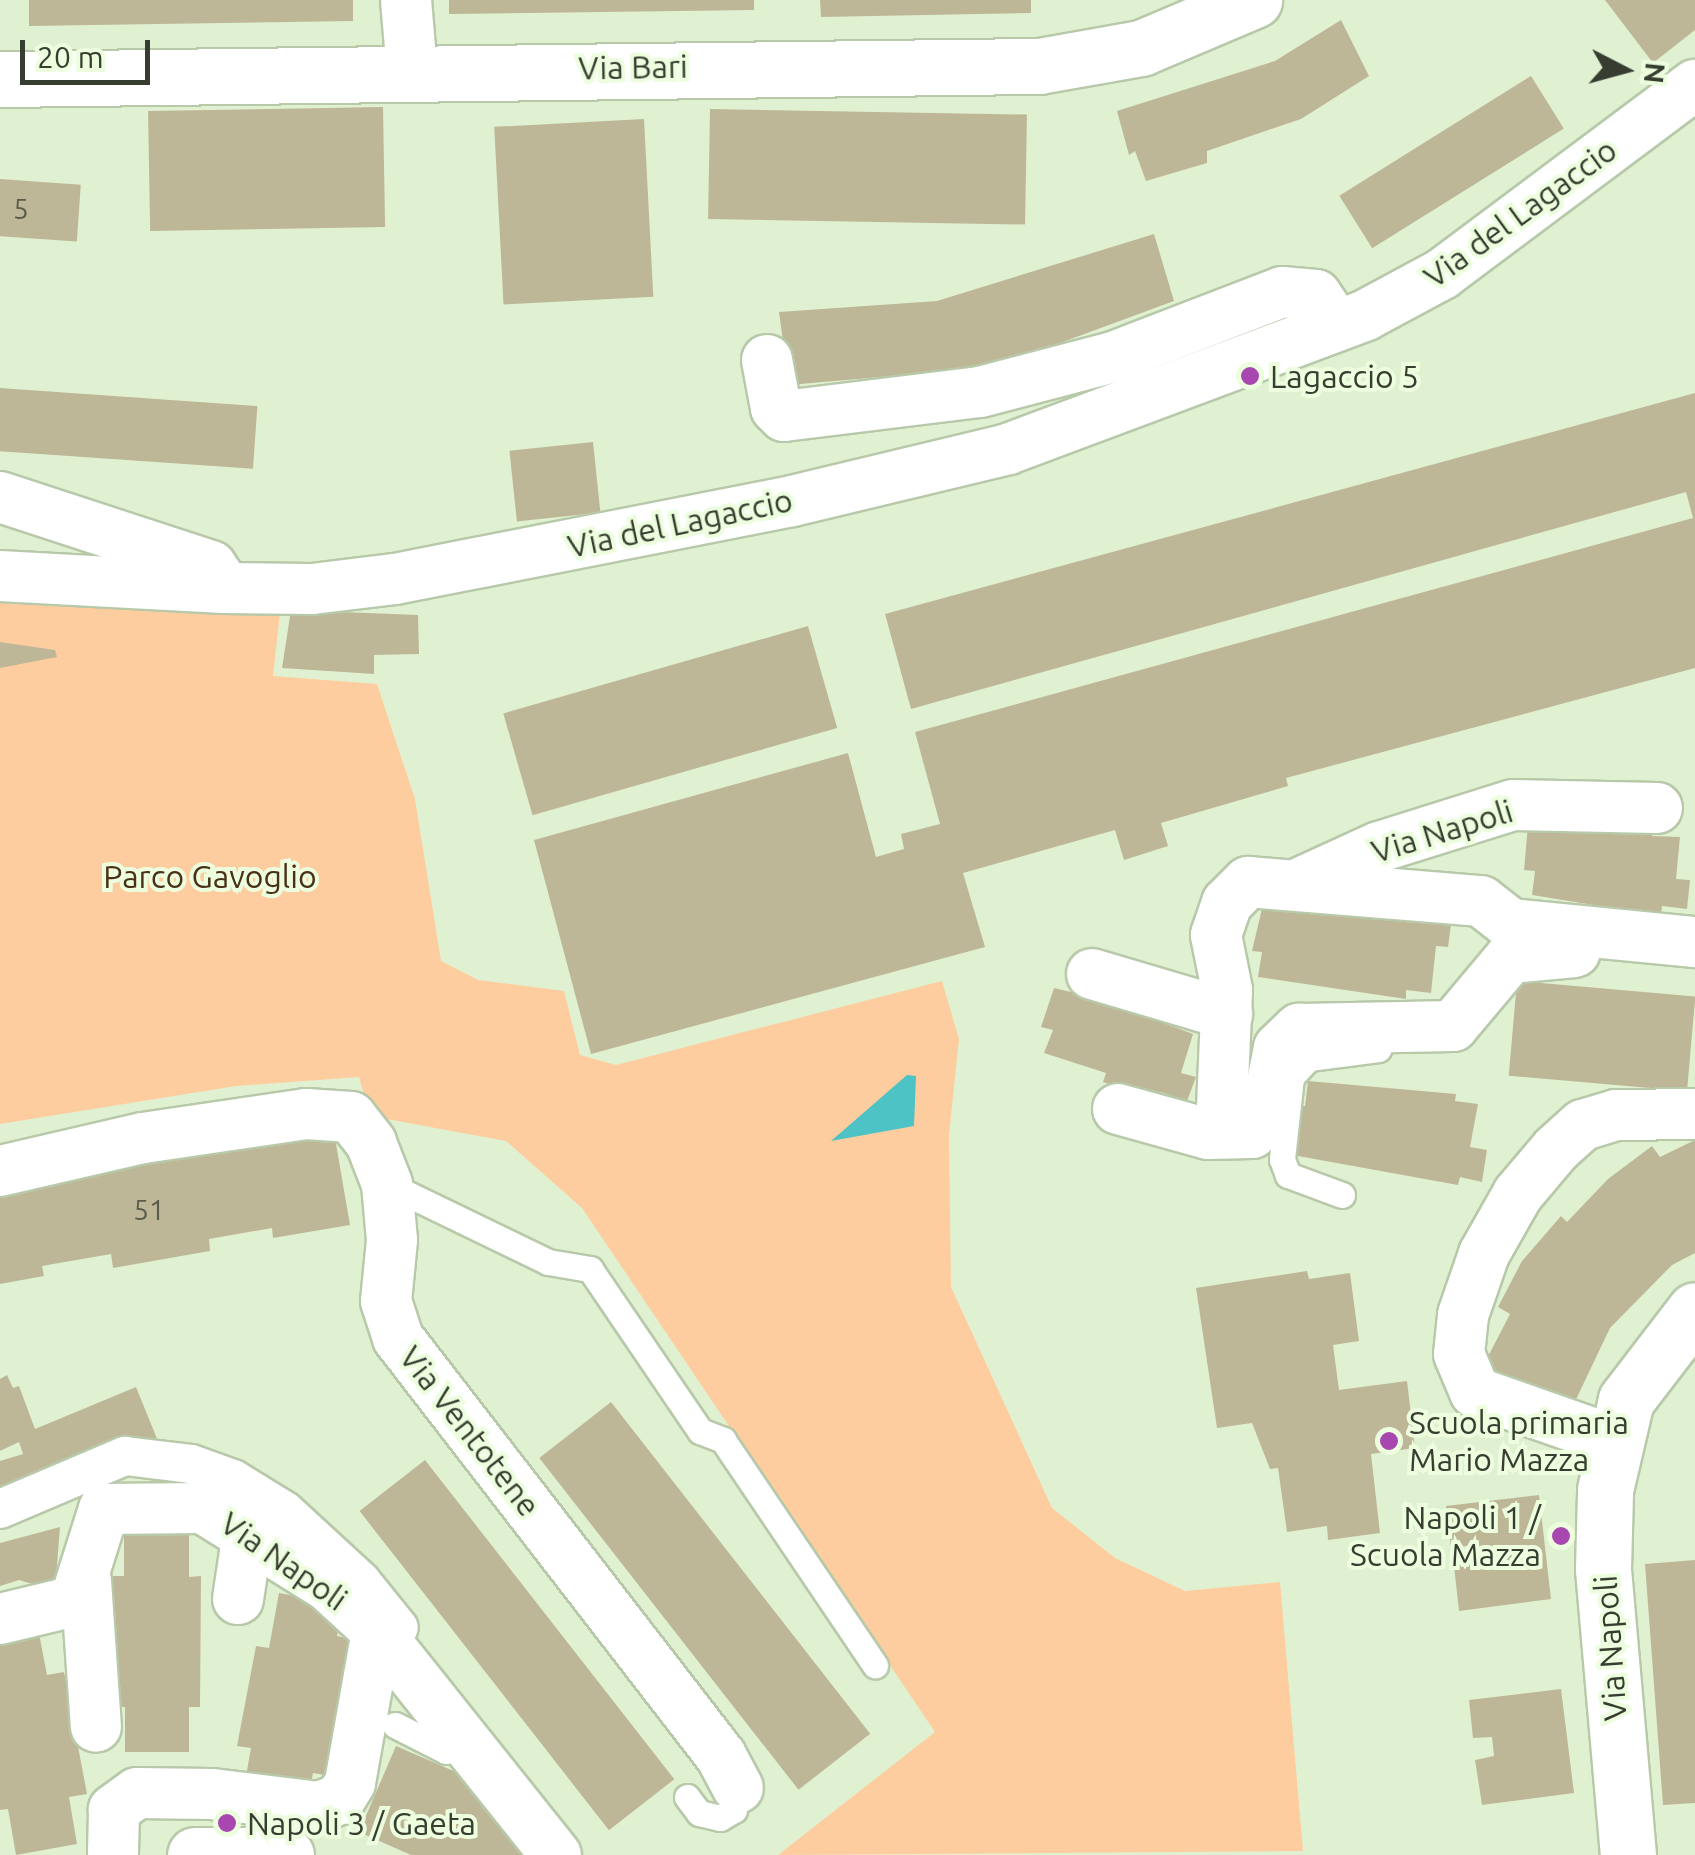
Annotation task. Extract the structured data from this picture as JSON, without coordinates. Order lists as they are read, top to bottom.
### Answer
{
  "streets": {
    "street": [
      "Via Bari",
      "Via del Lagaccio",
      "Via Napoli",
      "Via Ventotene"
    ]
  },
  "parks": ["Parco Gavoglio"],
  "places": [
    "Lagaccio 5",
    "Scuola primaria Mario Mazza",
    "Napoli 1 / Scuola Mazza",
    "Napoli 3 / Gaeta"
  ],
  "house_numbers": ["5", "51"],
  "scale_bar": "20 m",
  "north": "right"
}
